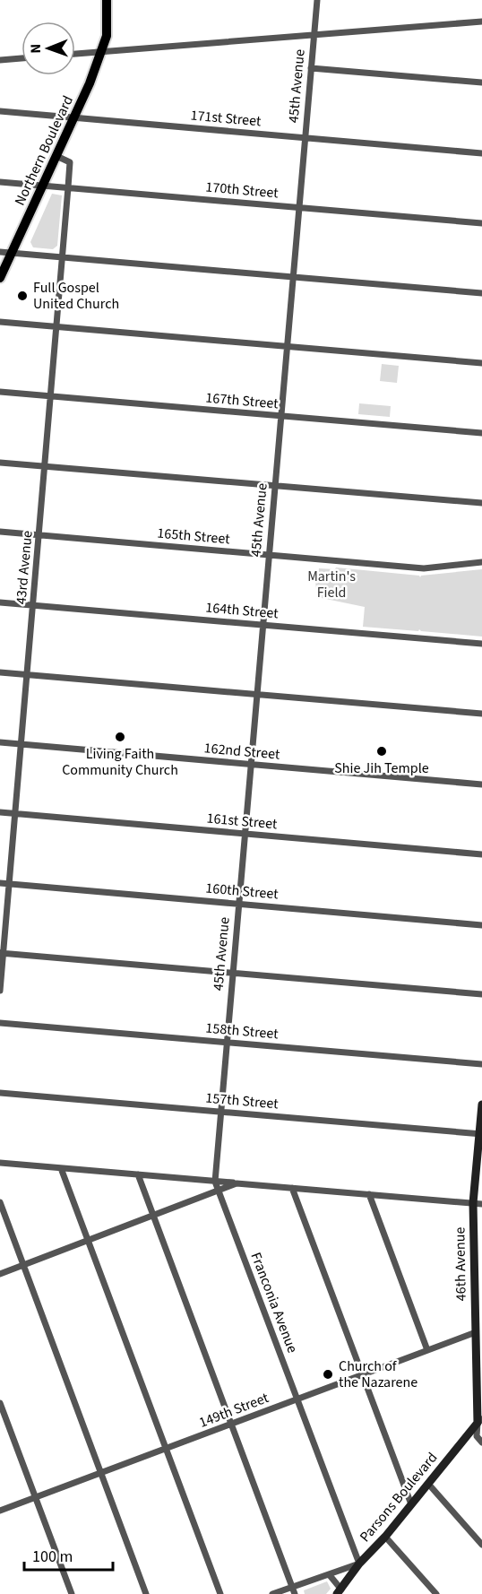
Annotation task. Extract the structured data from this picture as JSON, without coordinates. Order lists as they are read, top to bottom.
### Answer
{
  "streets": {
    "main road": ["Northern Boulevard"],
    "street": [
      "45th Avenue",
      "171st Street",
      "170th Street",
      "167th Street",
      "165th Street",
      "43rd Avenue",
      "164th Street",
      "162nd Street",
      "161st Street",
      "160th Street",
      "158th Street",
      "157th Street",
      "46th Avenue",
      "Franconia Avenue",
      "149th Street",
      "Parsons Boulevard"
    ]
  },
  "crossings": [
    ["45th Avenue", "171st Street"],
    ["45th Avenue", "170th Street"],
    ["45th Avenue", "167th Street"],
    ["45th Avenue", "165th Street"],
    ["45th Avenue", "164th Street"],
    ["45th Avenue", "162nd Street"],
    ["45th Avenue", "161st Street"],
    ["45th Avenue", "160th Street"],
    ["45th Avenue", "158th Street"],
    ["45th Avenue", "Franconia Avenue"],
    ["171st Street", "Northern Boulevard"],
    ["Northern Boulevard", "170th Street"],
    ["Northern Boulevard", "43rd Avenue"],
    ["170th Street", "43rd Avenue"],
    ["167th Street", "43rd Avenue"],
    ["165th Street", "43rd Avenue"],
    ["43rd Avenue", "164th Street"],
    ["43rd Avenue", "162nd Street"],
    ["43rd Avenue", "161st Street"],
    ["43rd Avenue", "160th Street"],
    ["158th Street", "Franconia Avenue"],
    ["157th Street", "46th Avenue"],
    ["157th Street", "Franconia Avenue"],
    ["46th Avenue", "149th Street"],
    ["46th Avenue", "Parsons Boulevard"],
    ["Franconia Avenue", "149th Street"],
    ["Franconia Avenue", "Parsons Boulevard"]
  ],
  "parks": ["Martin's Field"],
  "places": [
    "Full Gospel United Church",
    "Living Faith Community Church",
    "Shie Jih Temple",
    "Church of the Nazarene"
  ],
  "scale_bar": "100 m",
  "north": "left"
}
